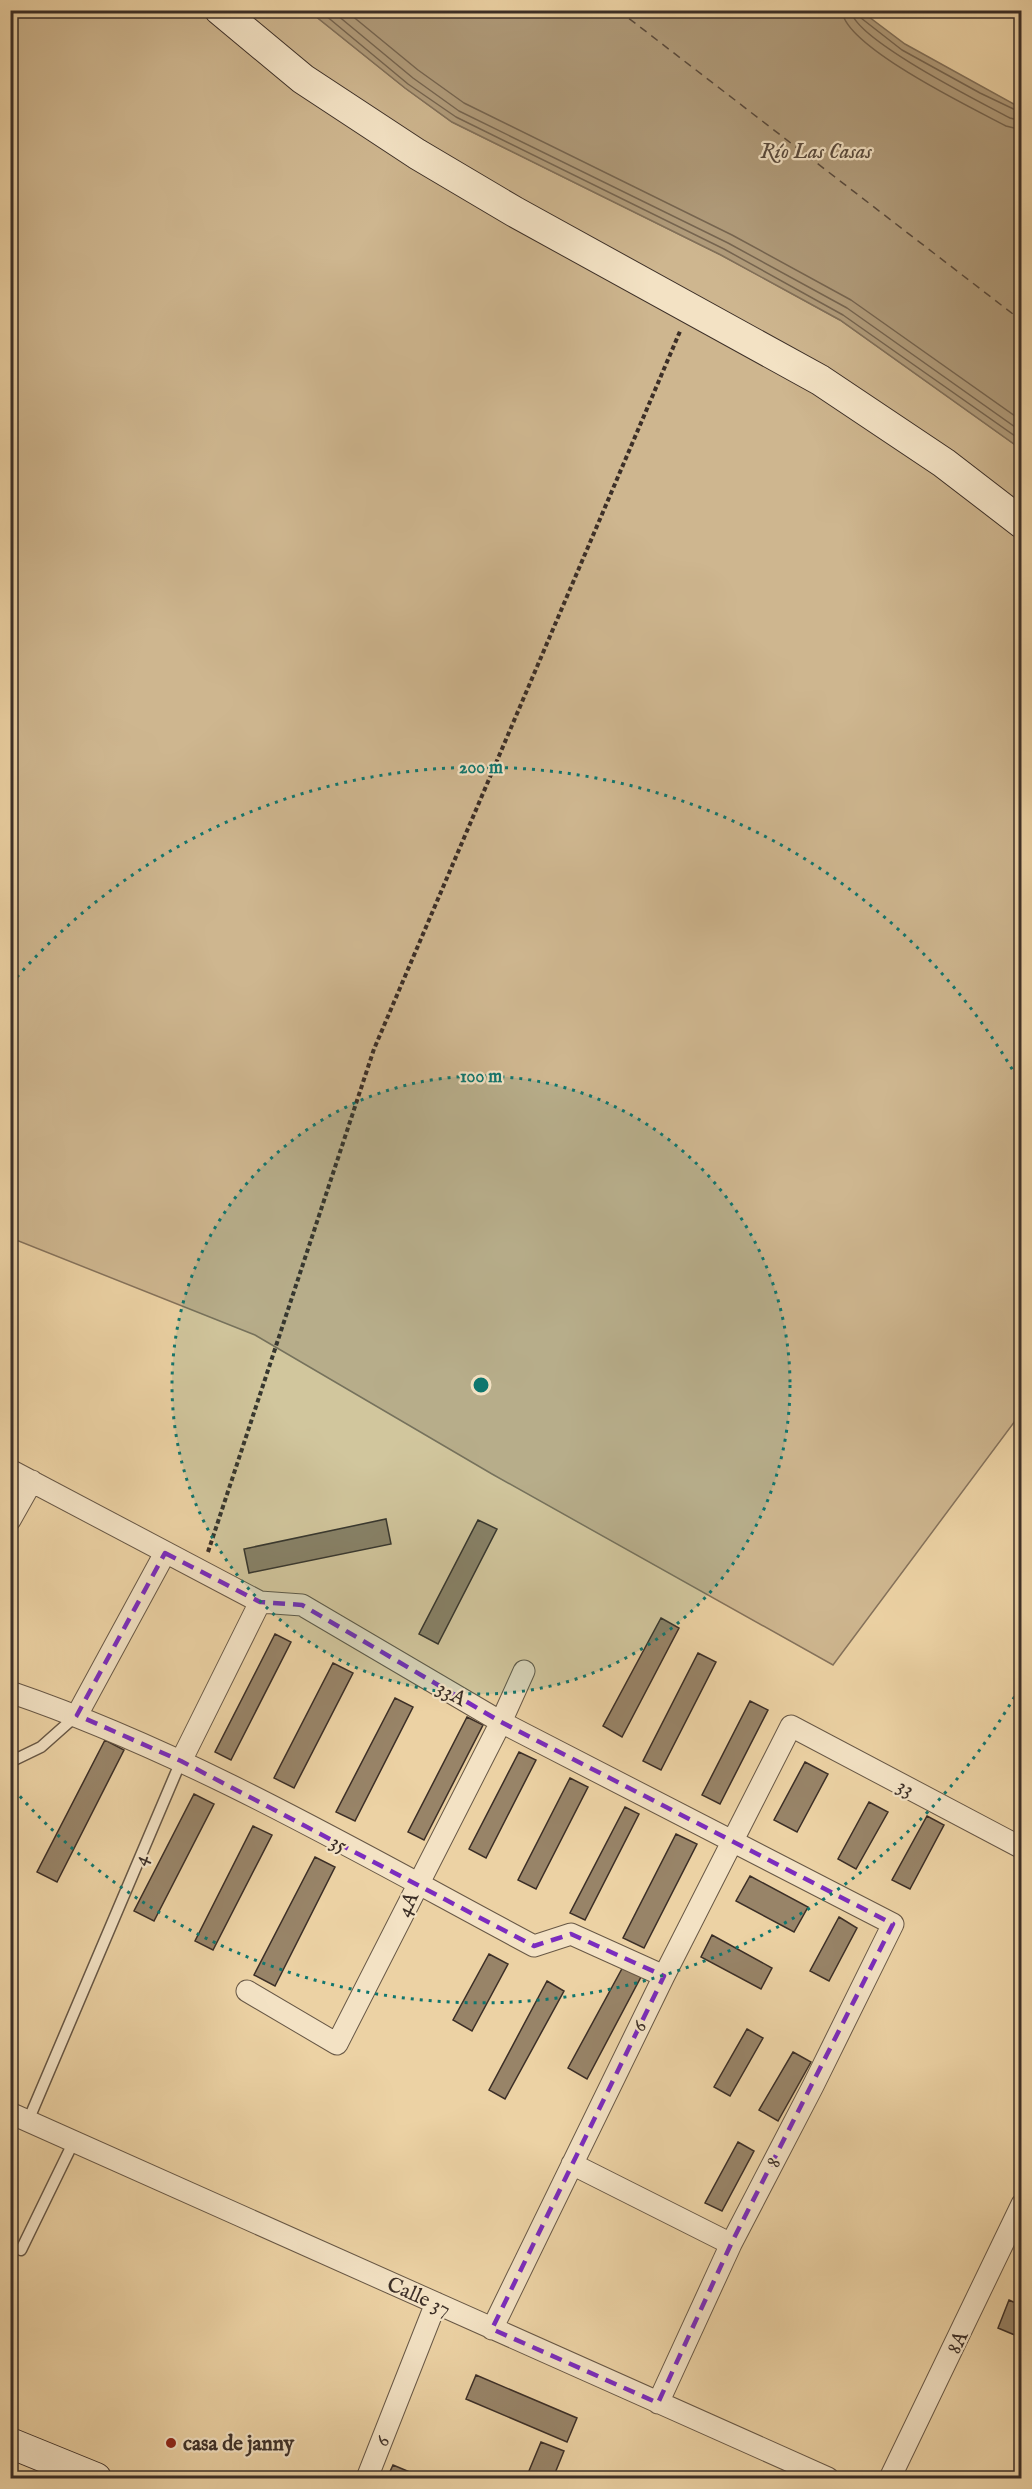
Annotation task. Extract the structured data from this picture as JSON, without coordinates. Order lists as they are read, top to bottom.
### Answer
{
  "streets": {
    "street": [
      "33A",
      "33",
      "35",
      "4",
      "4A",
      "6",
      "8",
      "Calle 37",
      "8A"
    ]
  },
  "crossings": [
    ["33A", "4"],
    ["33A", "4A"],
    ["33A", "6"],
    ["33A", "8"],
    ["33", "6"],
    ["35", "4"],
    ["35", "4A"],
    ["35", "6"],
    ["4", "Calle 37"],
    ["6", "Calle 37"],
    ["8", "Calle 37"]
  ],
  "water": ["Río Las Casas"],
  "places": ["casa de janny"],
  "rings": ["200 m", "100 m"]
}
